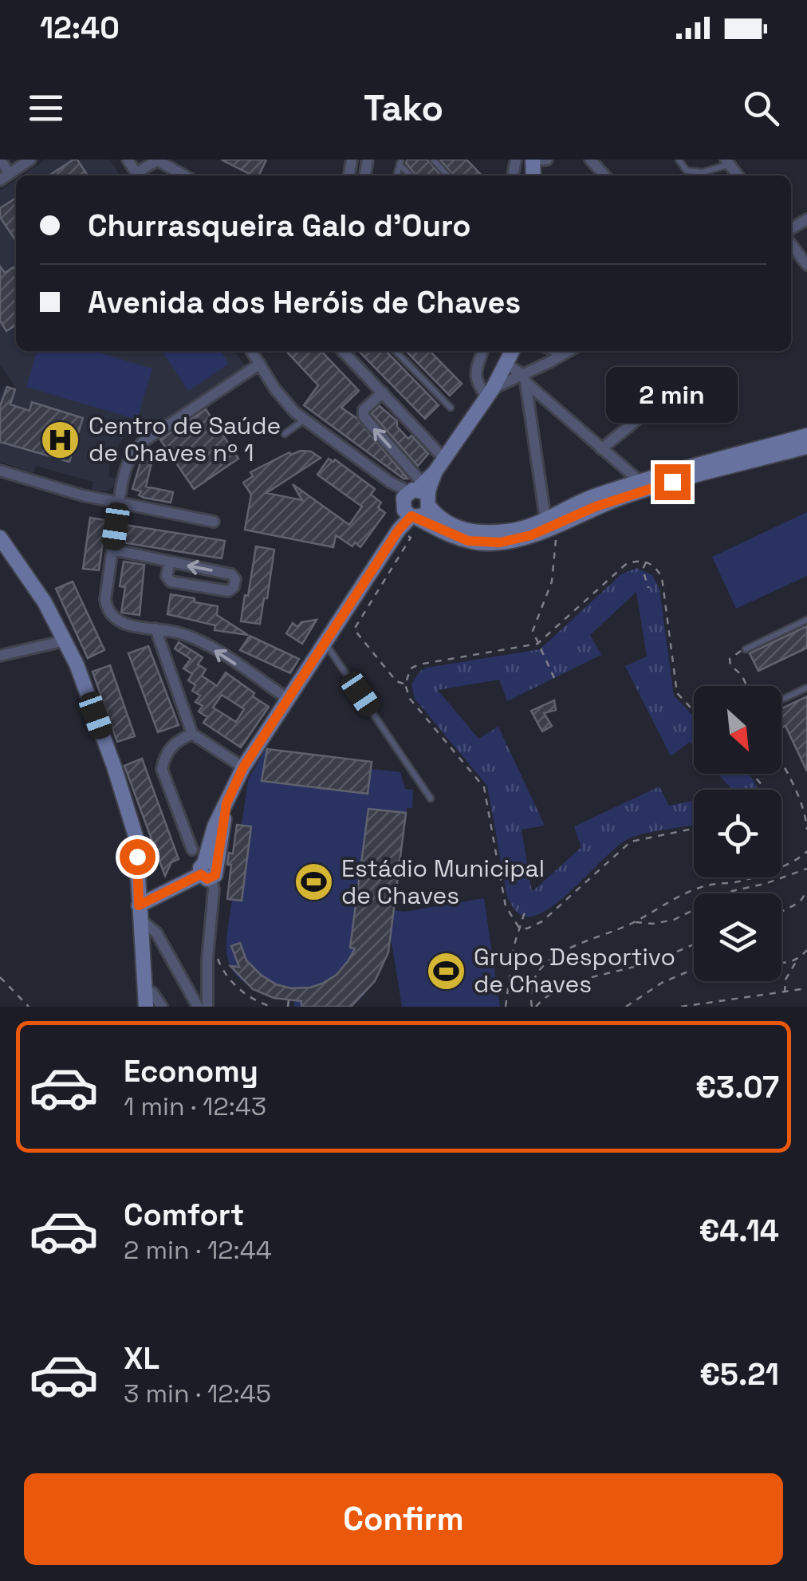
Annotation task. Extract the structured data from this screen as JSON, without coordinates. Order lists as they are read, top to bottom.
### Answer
{
  "places": {
    "hospital": ["Centro de Saúde de Chaves nº 1"],
    "sports": ["Estádio Municipal de Chaves", "Grupo Desportivo de Chaves"]
  },
  "north": "bottom right",
  "page": {
    "status": "12:40",
    "header": "Tako",
    "banner": ["Churrasqueira Galo d'Ouro", "Avenida dos Heróis de Chaves"],
    "bubble": "2 min",
    "list": [
      {
        "name": "Economy",
        "note": "1 min · 12:43",
        "value": "€3.07"
      },
      {
        "name": "Comfort",
        "note": "2 min · 12:44",
        "value": "€4.14"
      },
      {
        "name": "XL",
        "note": "3 min · 12:45",
        "value": "€5.21"
      }
    ],
    "buttons": "Confirm"
  }
}
